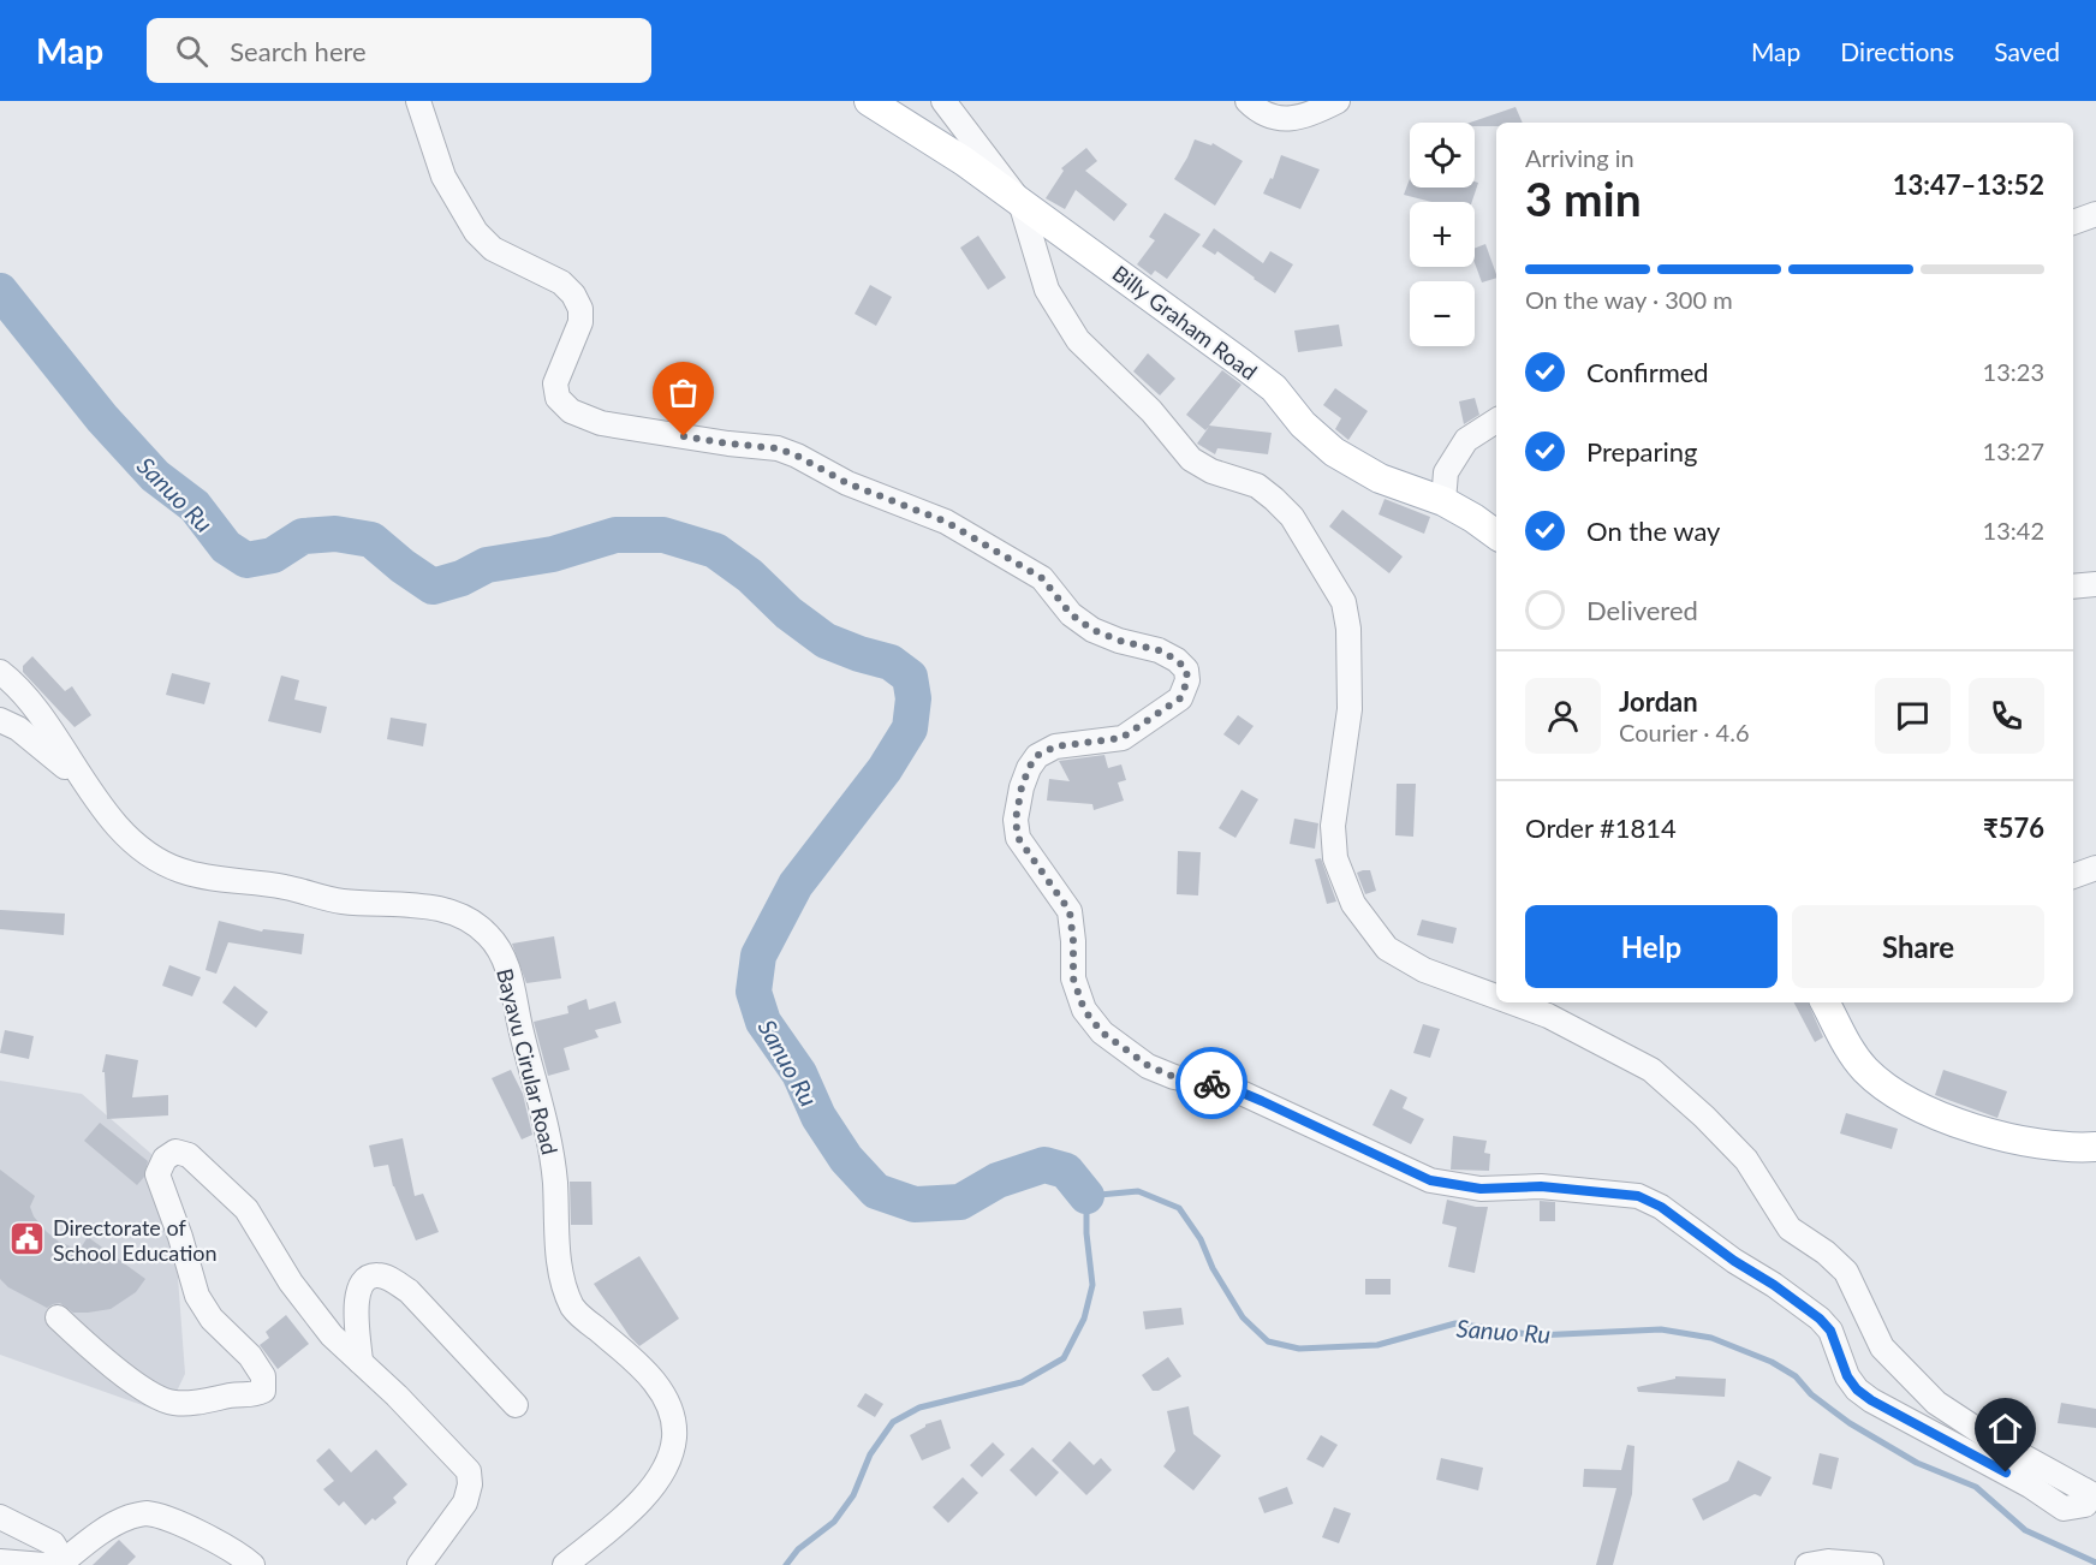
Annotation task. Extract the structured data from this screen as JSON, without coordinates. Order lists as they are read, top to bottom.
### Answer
{
  "streets": {
    "main road": ["Billy Graham Road"],
    "street": ["Bayavu Cirular Road"]
  },
  "water": ["Sanuo Ru"],
  "places": {
    "public building": ["Directorate of School Education"]
  },
  "page": {
    "header": "Map",
    "search": "Search here",
    "nav": ["Map", "Directions", "Saved"],
    "map_buttons": ["+", "−"],
    "heading": ["3 min", "Arriving in", "13:47–13:52"],
    "panel": [
      "Jordan",
      "Courier · 4.6",
      "Order #1814",
      "₹576"
    ],
    "bar": "On the way · 300 m",
    "list": [
      ["Confirmed", "13:23"],
      ["Preparing", "13:27"],
      ["On the way", "13:42"],
      "Delivered"
    ],
    "buttons": ["Help", "Share"]
  }
}
